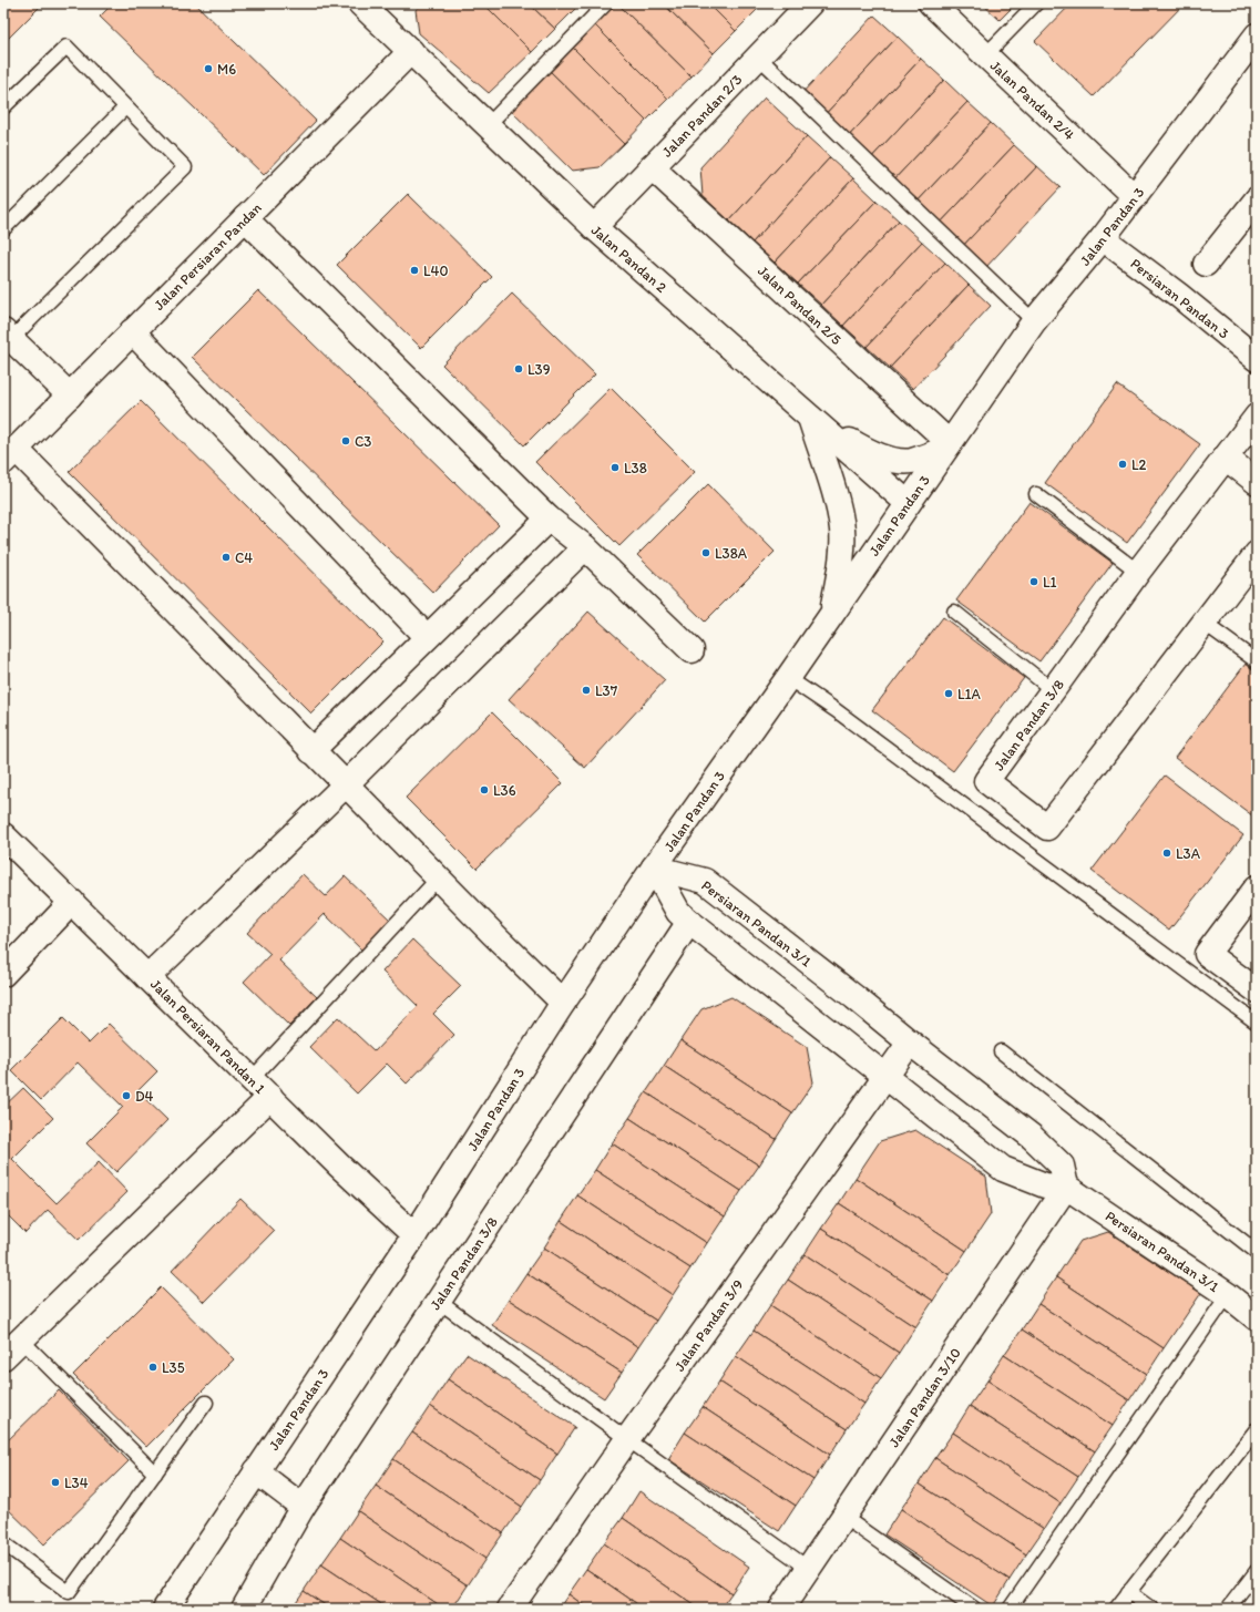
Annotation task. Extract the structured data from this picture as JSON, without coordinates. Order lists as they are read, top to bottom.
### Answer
{
  "streets": {
    "street": [
      "Jalan Pandan 2/4",
      "Jalan Pandan 2/3",
      "Jalan Pandan 3",
      "Jalan Persiaran Pandan",
      "Jalan Pandan 2",
      "Persiaran Pandan 3",
      "Jalan Pandan 2/5",
      "Jalan Pandan 3/8",
      "Persiaran Pandan 3/1",
      "Jalan Persiaran Pandan 1",
      "Jalan Pandan 3/9",
      "Jalan Pandan 3/10"
    ]
  },
  "crossings": [
    ["Jalan Pandan 2/4", "Jalan Pandan 3"],
    ["Jalan Pandan 2/3", "Jalan Pandan 2"],
    ["Jalan Pandan 2/3", "Jalan Pandan 2/5"],
    ["Jalan Pandan 3", "Jalan Pandan 2"],
    ["Jalan Pandan 3", "Persiaran Pandan 3"],
    ["Jalan Pandan 3", "Jalan Pandan 2/5"],
    ["Jalan Pandan 3", "Persiaran Pandan 3/1"],
    ["Jalan Pandan 3", "Jalan Persiaran Pandan 1"],
    ["Jalan Persiaran Pandan", "Jalan Pandan 2"],
    ["Persiaran Pandan 3/1", "Jalan Pandan 3/9"],
    ["Persiaran Pandan 3/1", "Jalan Pandan 3/10"]
  ],
  "places": [
    "M6",
    "L40",
    "L39",
    "C3",
    "L2",
    "L38",
    "L38A",
    "C4",
    "L1",
    "L37",
    "L1A",
    "L36",
    "L3A",
    "D4",
    "L35",
    "L34"
  ]
}
